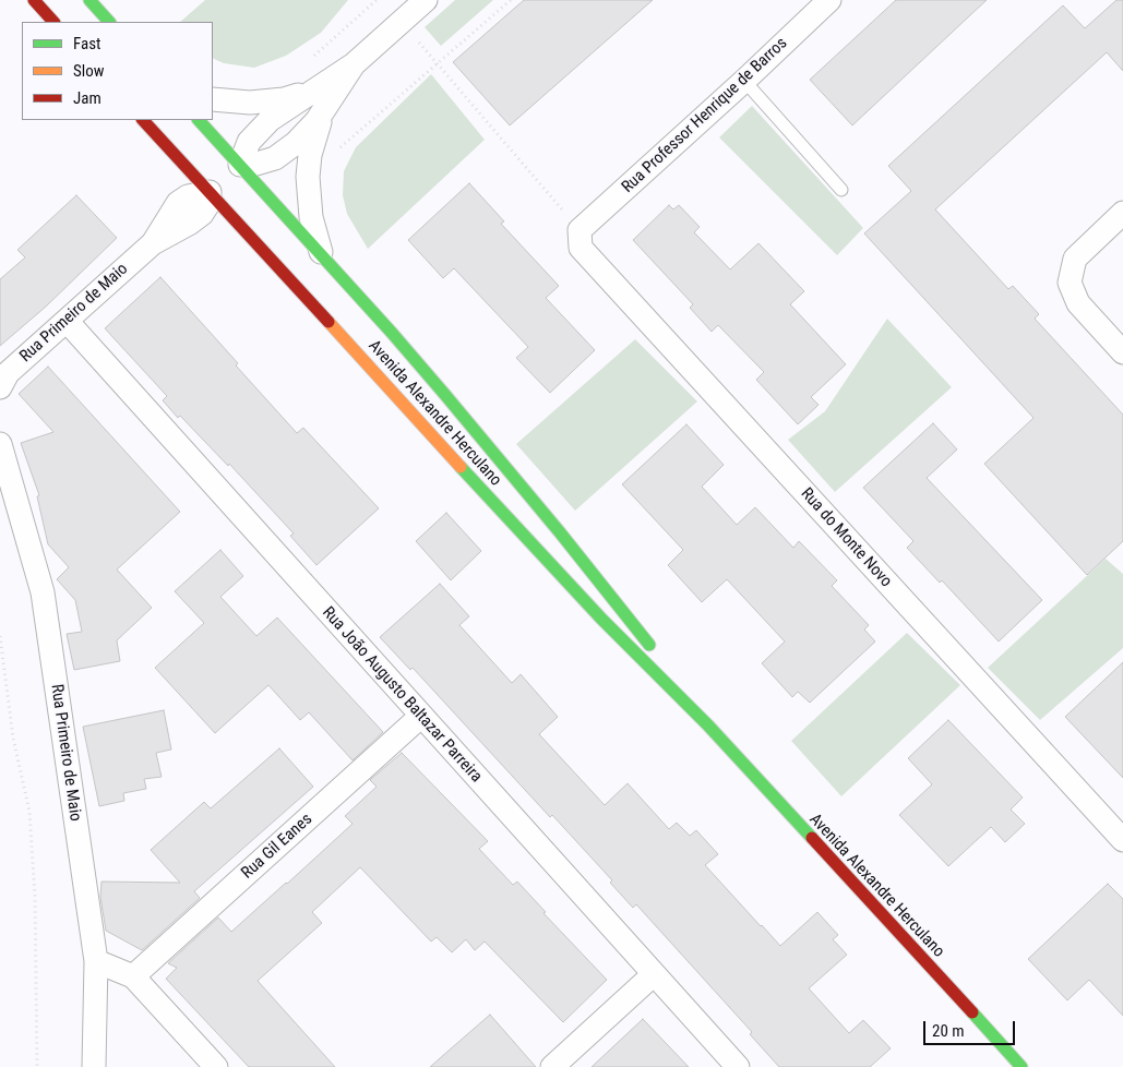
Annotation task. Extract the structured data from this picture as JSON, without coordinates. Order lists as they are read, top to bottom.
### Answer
{
  "streets": {
    "main road": ["Avenida Alexandre Herculano"],
    "street": [
      "Rua Professor Henrique de Barros",
      "Rua Primeiro de Maio",
      "Rua do Monte Novo",
      "Rua João Augusto Baltazar Parreira",
      "Rua Gil Eanes"
    ]
  },
  "crossings": [
    ["Rua Professor Henrique de Barros", "Rua do Monte Novo"],
    ["Rua Primeiro de Maio", "Avenida Alexandre Herculano"],
    ["Rua Primeiro de Maio", "Rua João Augusto Baltazar Parreira"],
    ["Rua João Augusto Baltazar Parreira", "Rua Gil Eanes"]
  ],
  "legend": ["Fast", "Slow", "Jam"],
  "scale_bar": "20 m"
}
